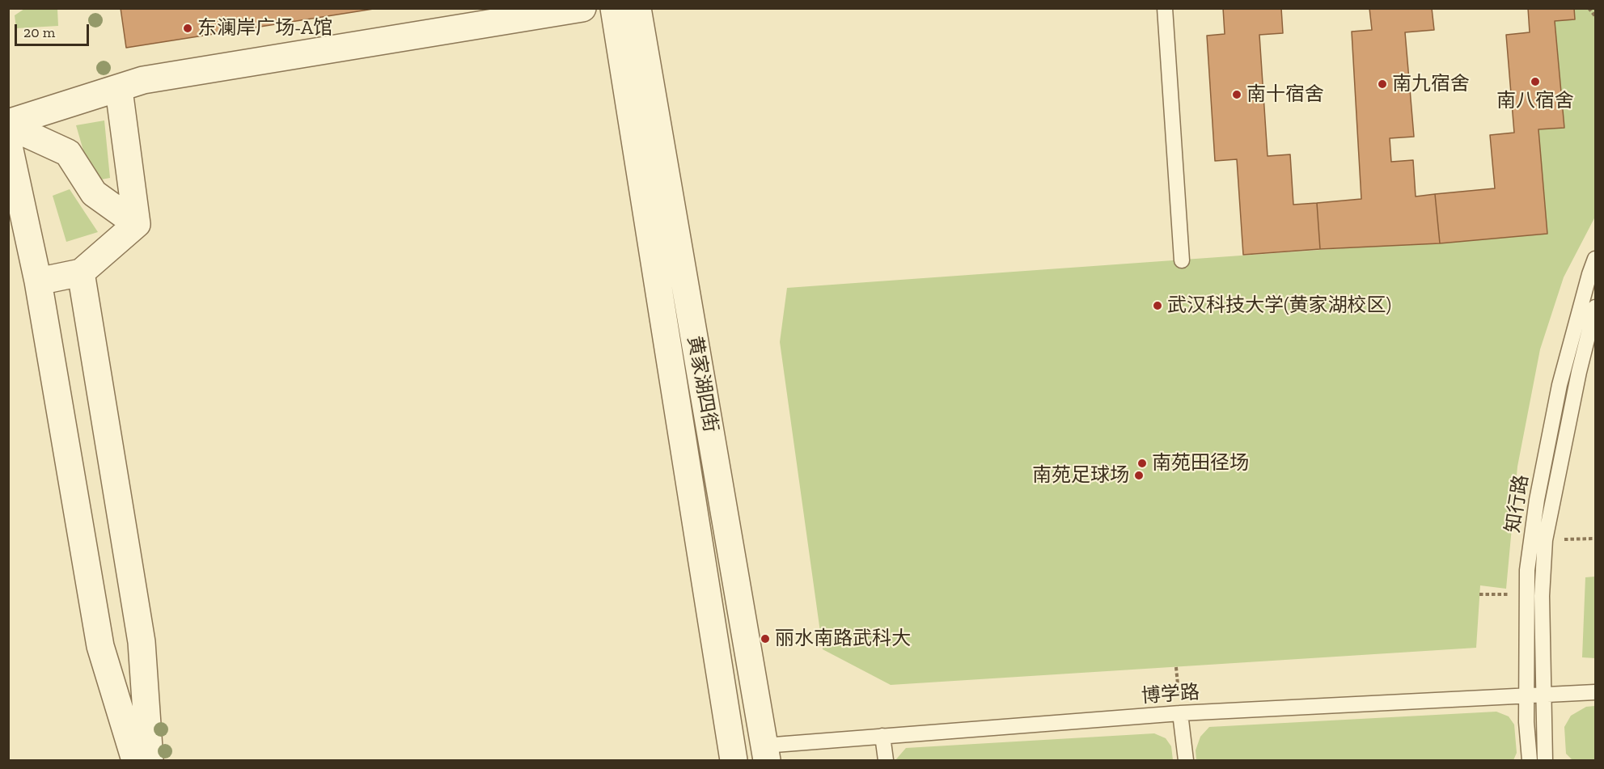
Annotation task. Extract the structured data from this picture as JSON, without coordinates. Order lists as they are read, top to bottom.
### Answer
{
  "streets": {
    "street": ["黄家湖四街"],
    "lane": ["知行路", "博学路"]
  },
  "crossings": [
    ["黄家湖四街", "博学路"],
    ["知行路", "博学路"]
  ],
  "places": [
    "东澜岸广场-A馆",
    "南八宿舍",
    "南九宿舍",
    "南十宿舍",
    "武汉科技大学(黄家湖校区)",
    "南苑田径场",
    "南苑足球场",
    "丽水南路武科大"
  ],
  "scale_bar": "20 m"
}
